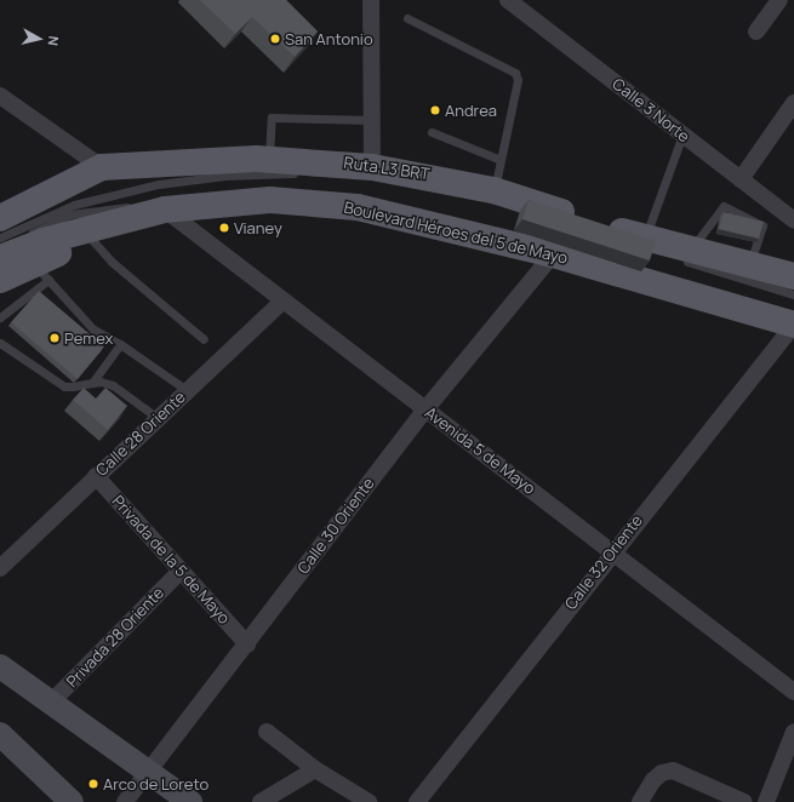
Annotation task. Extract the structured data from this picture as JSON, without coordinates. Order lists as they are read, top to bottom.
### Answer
{
  "streets": {
    "main road": ["Boulevard Héroes del 5 de Mayo"],
    "street": [
      "Calle 3 Norte",
      "Calle 28 Oriente",
      "Avenida 5 de Mayo",
      "Calle 30 Oriente",
      "Privada de la 5 de Mayo",
      "Calle 32 Oriente",
      "Privada 28 Oriente"
    ],
    "lane": ["Ruta L3 BRT"]
  },
  "crossings": [
    ["Boulevard Héroes del 5 de Mayo", "Avenida 5 de Mayo"],
    ["Boulevard Héroes del 5 de Mayo", "Calle 30 Oriente"],
    ["Boulevard Héroes del 5 de Mayo", "Calle 32 Oriente"],
    ["Calle 28 Oriente", "Avenida 5 de Mayo"],
    ["Calle 28 Oriente", "Privada de la 5 de Mayo"],
    ["Avenida 5 de Mayo", "Calle 30 Oriente"],
    ["Avenida 5 de Mayo", "Calle 32 Oriente"],
    ["Calle 30 Oriente", "Privada de la 5 de Mayo"],
    ["Privada de la 5 de Mayo", "Privada 28 Oriente"]
  ],
  "places": [
    "San Antonio",
    "Andrea",
    "Vianey",
    "Pemex",
    "Arco de Loreto"
  ],
  "north": "right"
}
